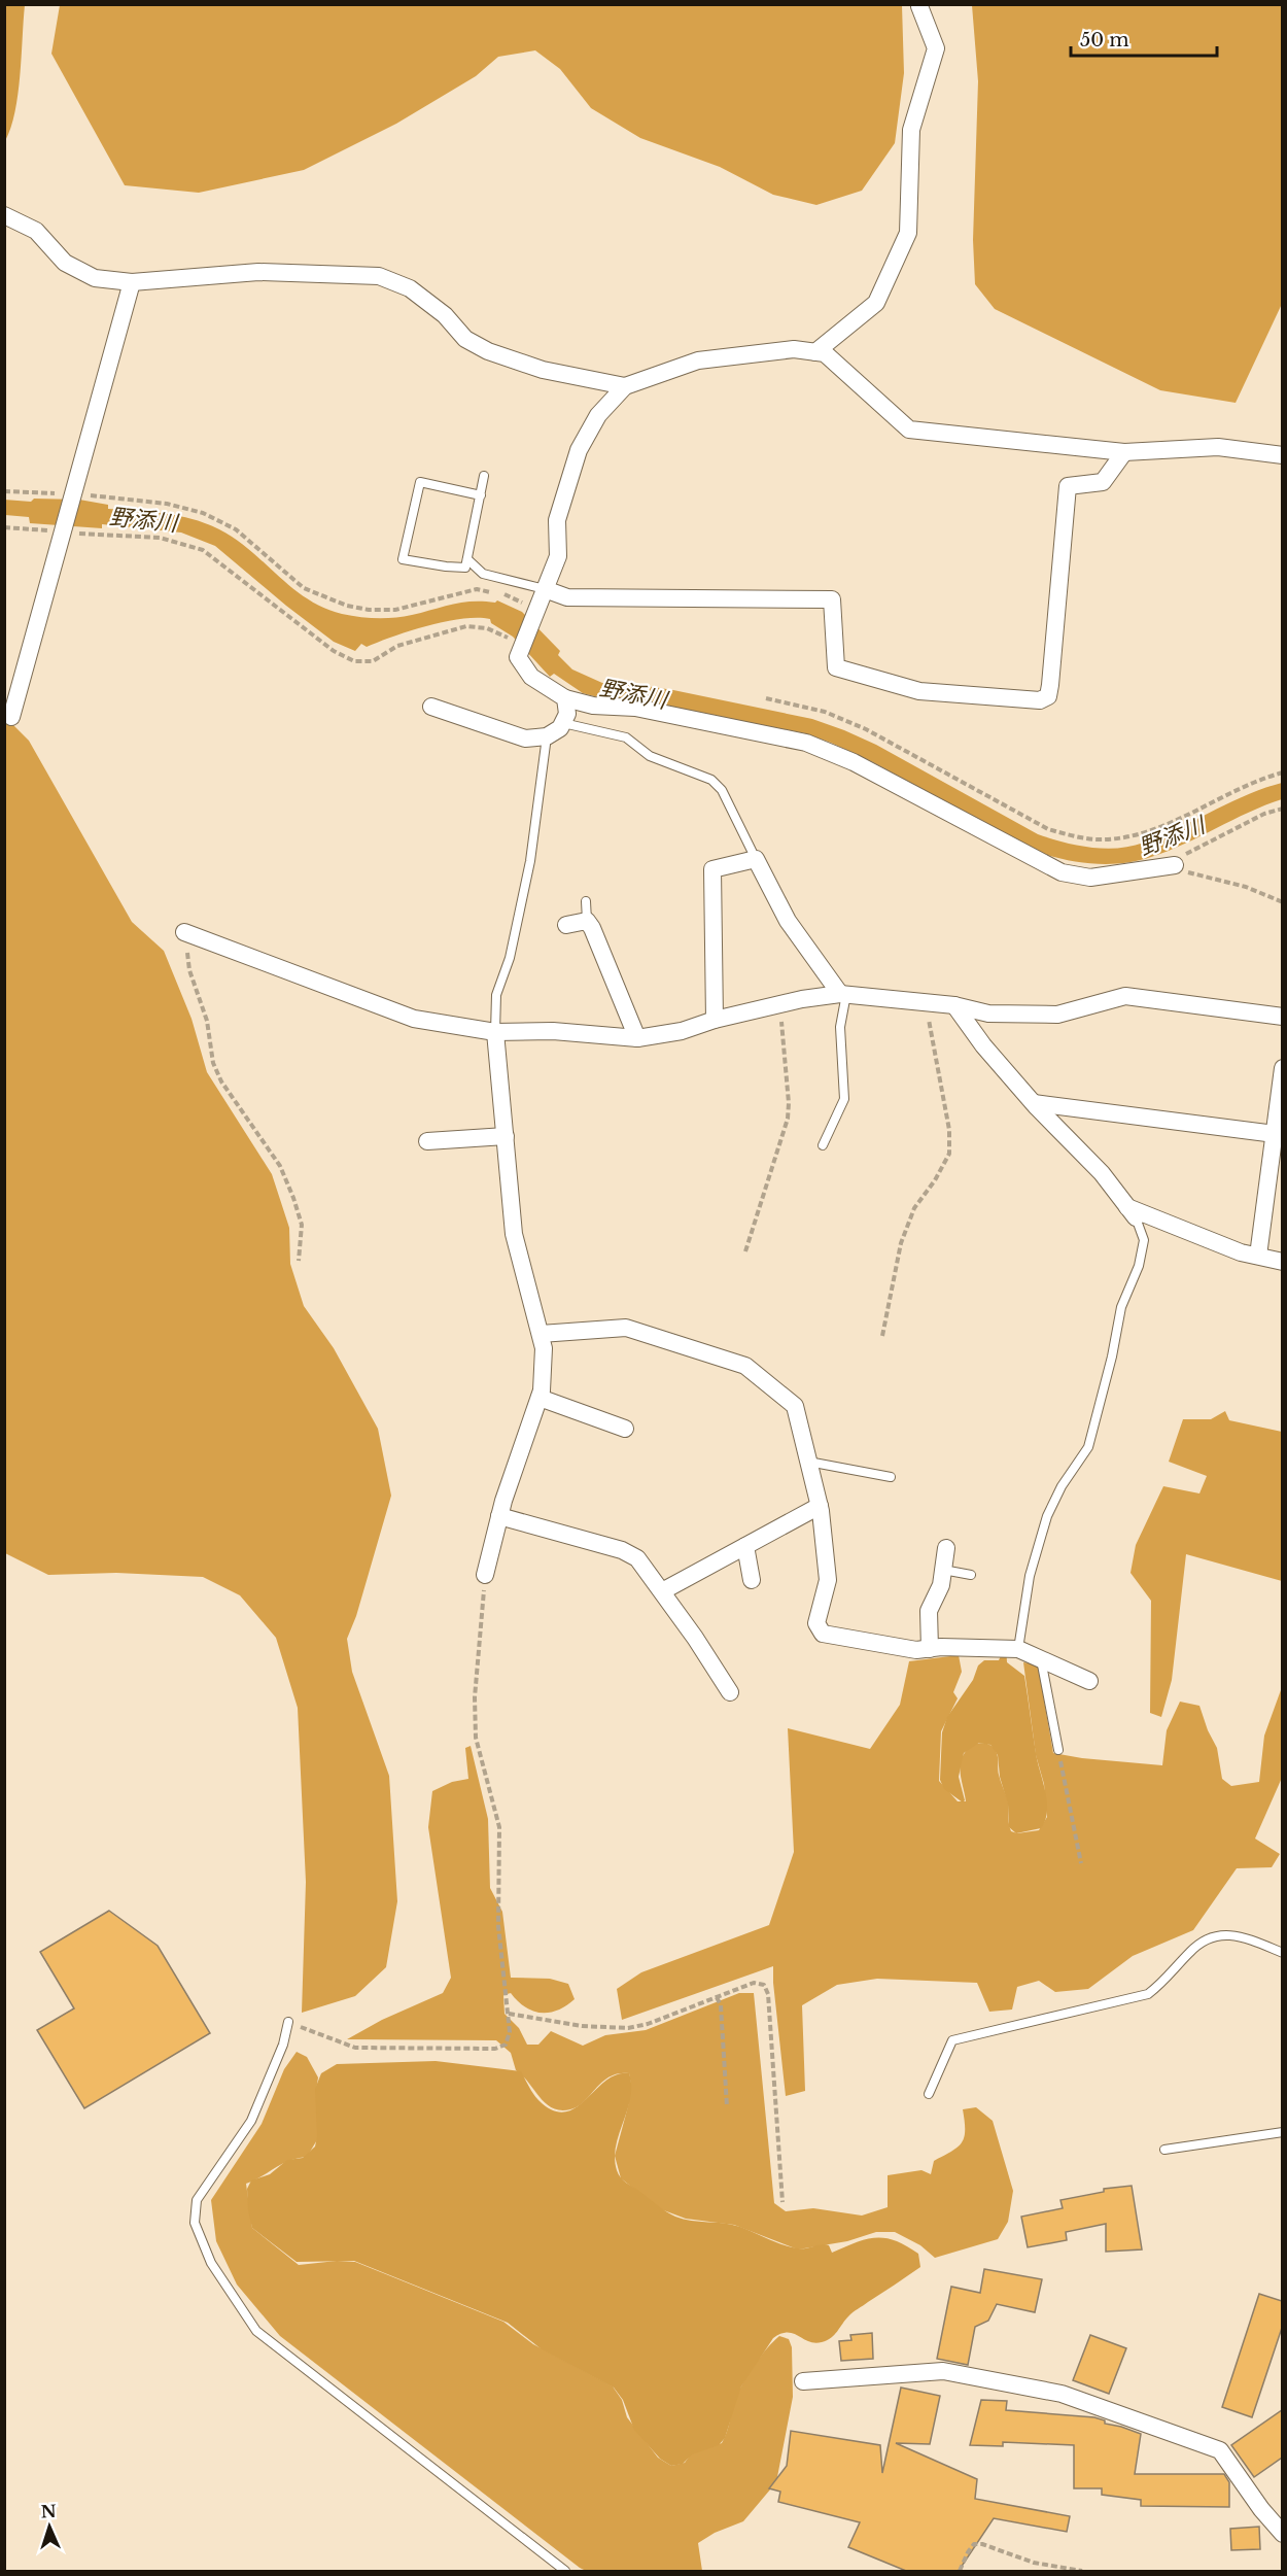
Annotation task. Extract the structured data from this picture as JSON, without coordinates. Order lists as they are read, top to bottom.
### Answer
{
  "water": ["野添川"],
  "scale_bar": "50 m",
  "north": "top"
}
